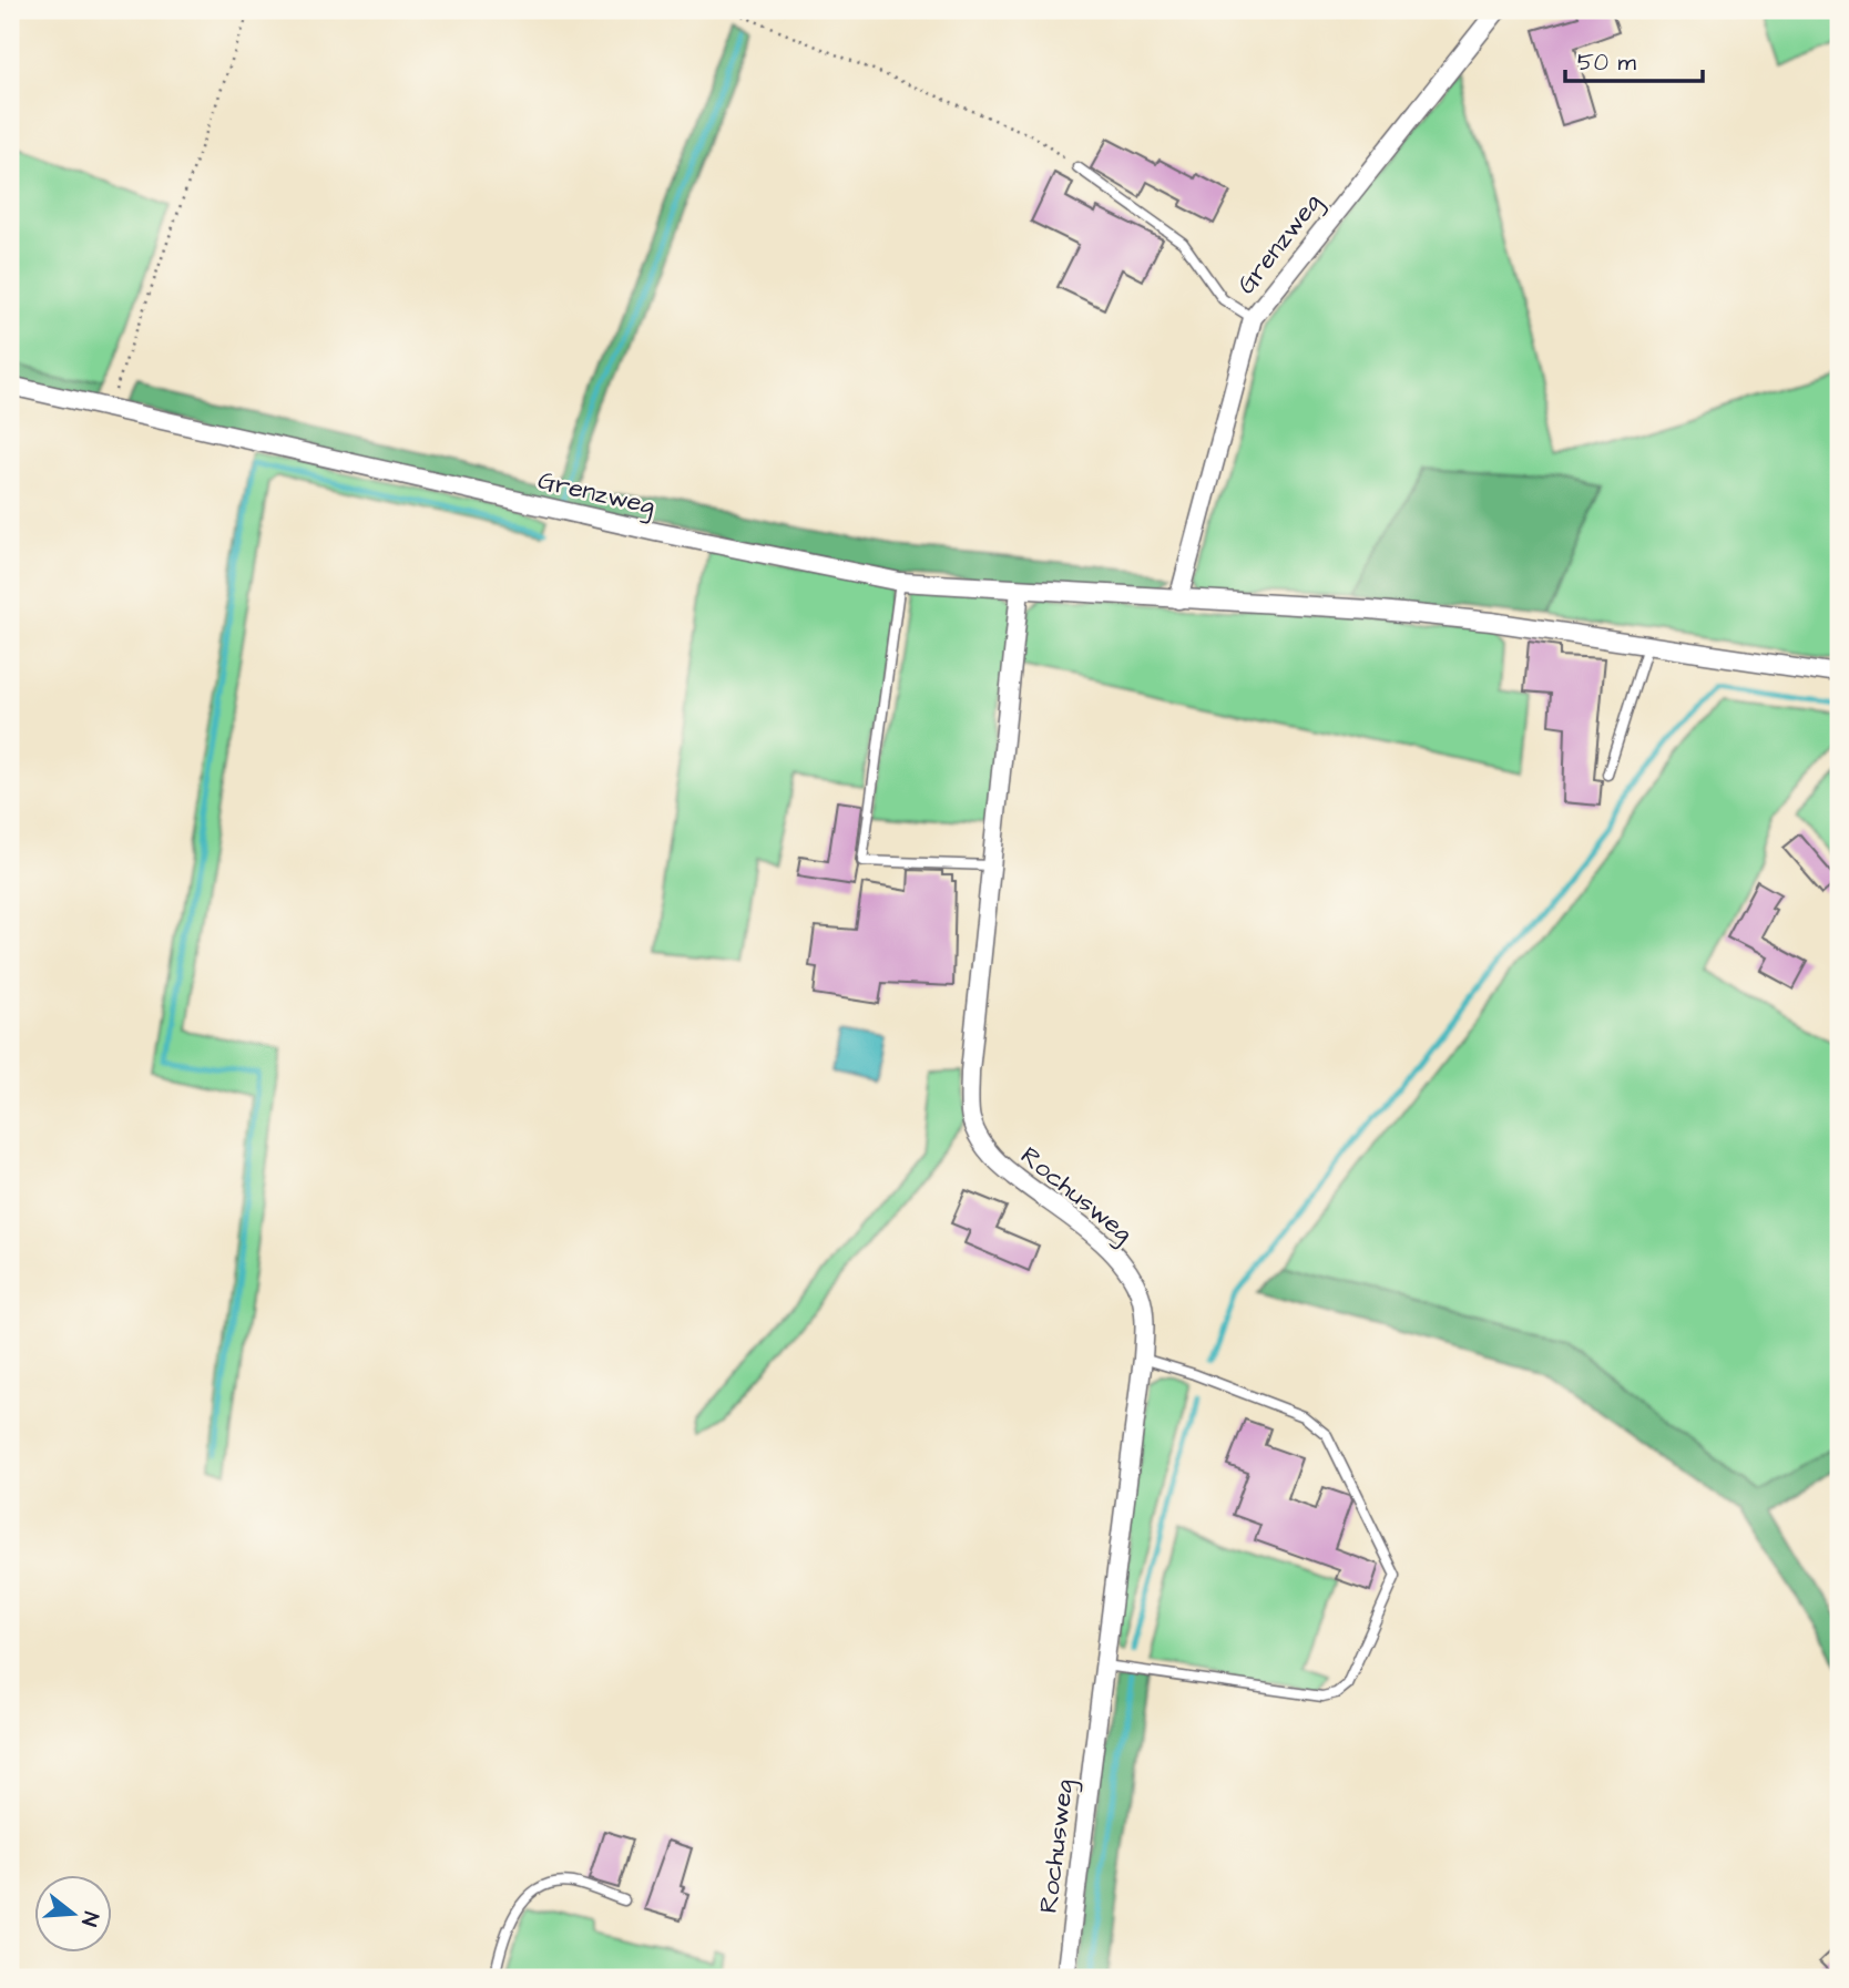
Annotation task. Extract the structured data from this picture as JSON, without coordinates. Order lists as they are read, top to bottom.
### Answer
{
  "streets": {
    "street": ["Grenzweg", "Rochusweg"]
  },
  "crossings": [
    ["Grenzweg", "Rochusweg"]
  ],
  "scale_bar": "50 m",
  "north": "right"
}
